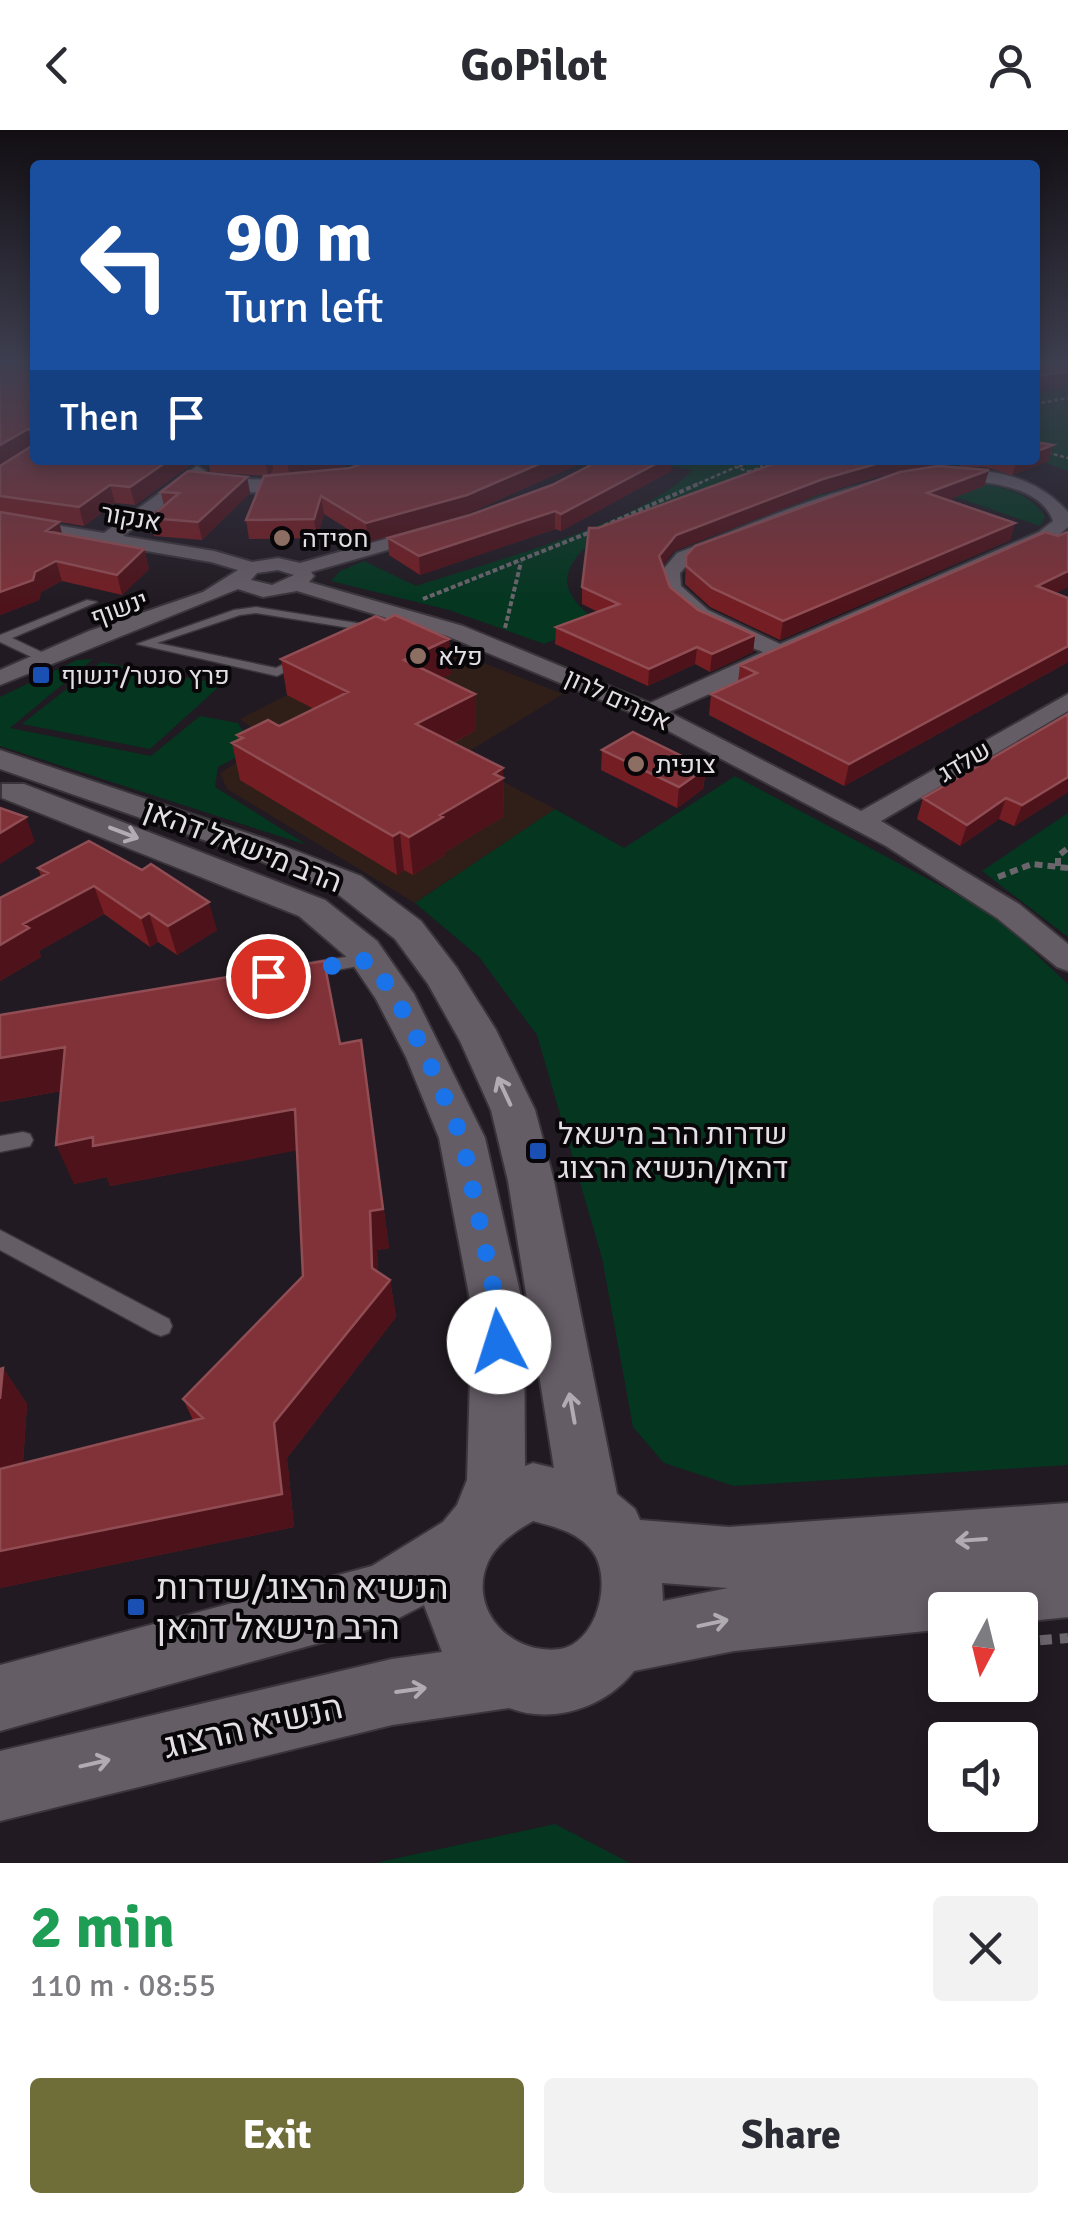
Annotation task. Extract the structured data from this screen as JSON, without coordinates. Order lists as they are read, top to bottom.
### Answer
{
  "streets": {
    "street": [
      "אנקור",
      "ינשוף",
      "אפרים לרון",
      "שלדג",
      "הרב מישאל דהאן",
      "הנשיא הרצוג"
    ]
  },
  "crossings": [
    ["אנקור", "ינשוף"],
    ["ינשוף", "אפרים לרון"],
    ["אפרים לרון", "שלדג"],
    ["הרב מישאל דהאן", "הנשיא הרצוג"]
  ],
  "places": {
    "other": ["חסידה", "פלא", "צופית"],
    "transit": ["פרץ סנטר/ינשוף", "שדרות הרב מישאל דהאן/הנשיא הרצוג", "הנשיא הרצוג/שדרות הרב מישאל דהאן"]
  },
  "north": "bottom",
  "page": {
    "header": "GoPilot",
    "turn": ["90 m", "Turn left"],
    "then": "Then",
    "heading": ["2 min", "110 m · 08:55"],
    "buttons": ["Exit", "Share"]
  }
}
